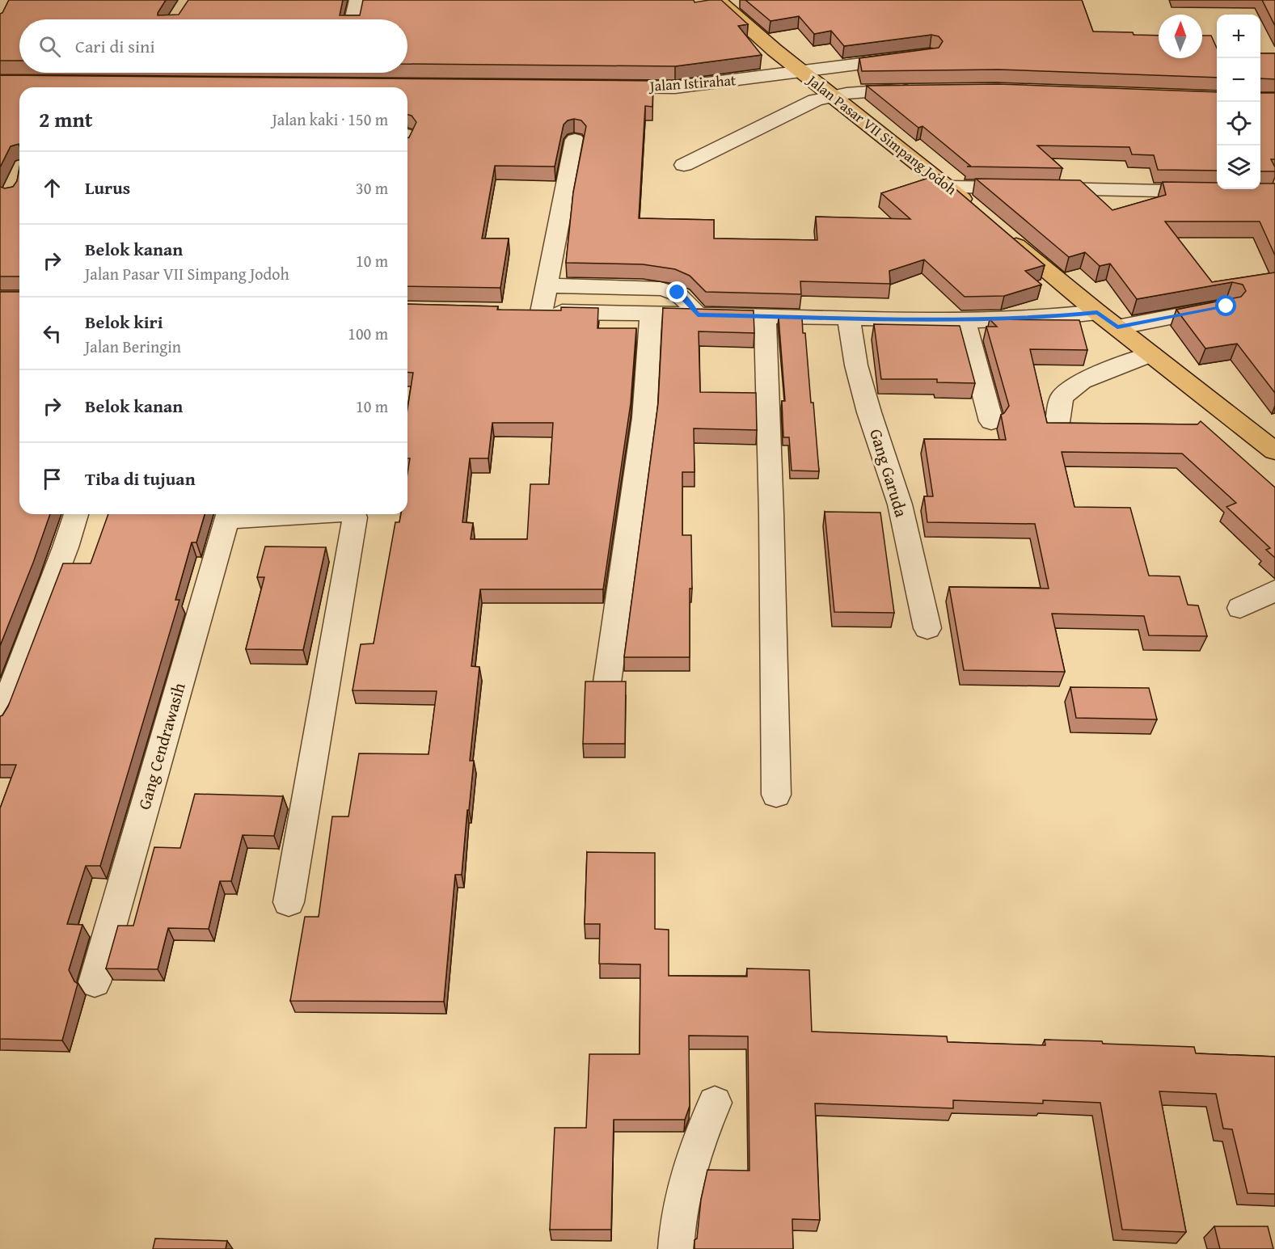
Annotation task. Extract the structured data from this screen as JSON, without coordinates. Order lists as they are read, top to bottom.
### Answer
{
  "streets": {
    "main road": ["Jalan Pasar VII Simpang Jodoh"],
    "street": ["Jalan Istirahat", "Gang Garuda", "Gang Cendrawasih"]
  },
  "crossings": [
    ["Jalan Istirahat", "Jalan Pasar VII Simpang Jodoh"]
  ],
  "north": "top",
  "page": {
    "map_buttons": ["+", "−"],
    "search": "Cari di sini",
    "heading": ["2 mnt", "Jalan kaki · 150 m"],
    "list": [
      ["Lurus", "30 m"],
      ["Belok kanan", "Jalan Pasar VII Simpang Jodoh", "10 m"],
      ["Belok kiri", "Jalan Beringin", "100 m"],
      ["Belok kanan", "10 m"],
      "Tiba di tujuan"
    ]
  }
}
